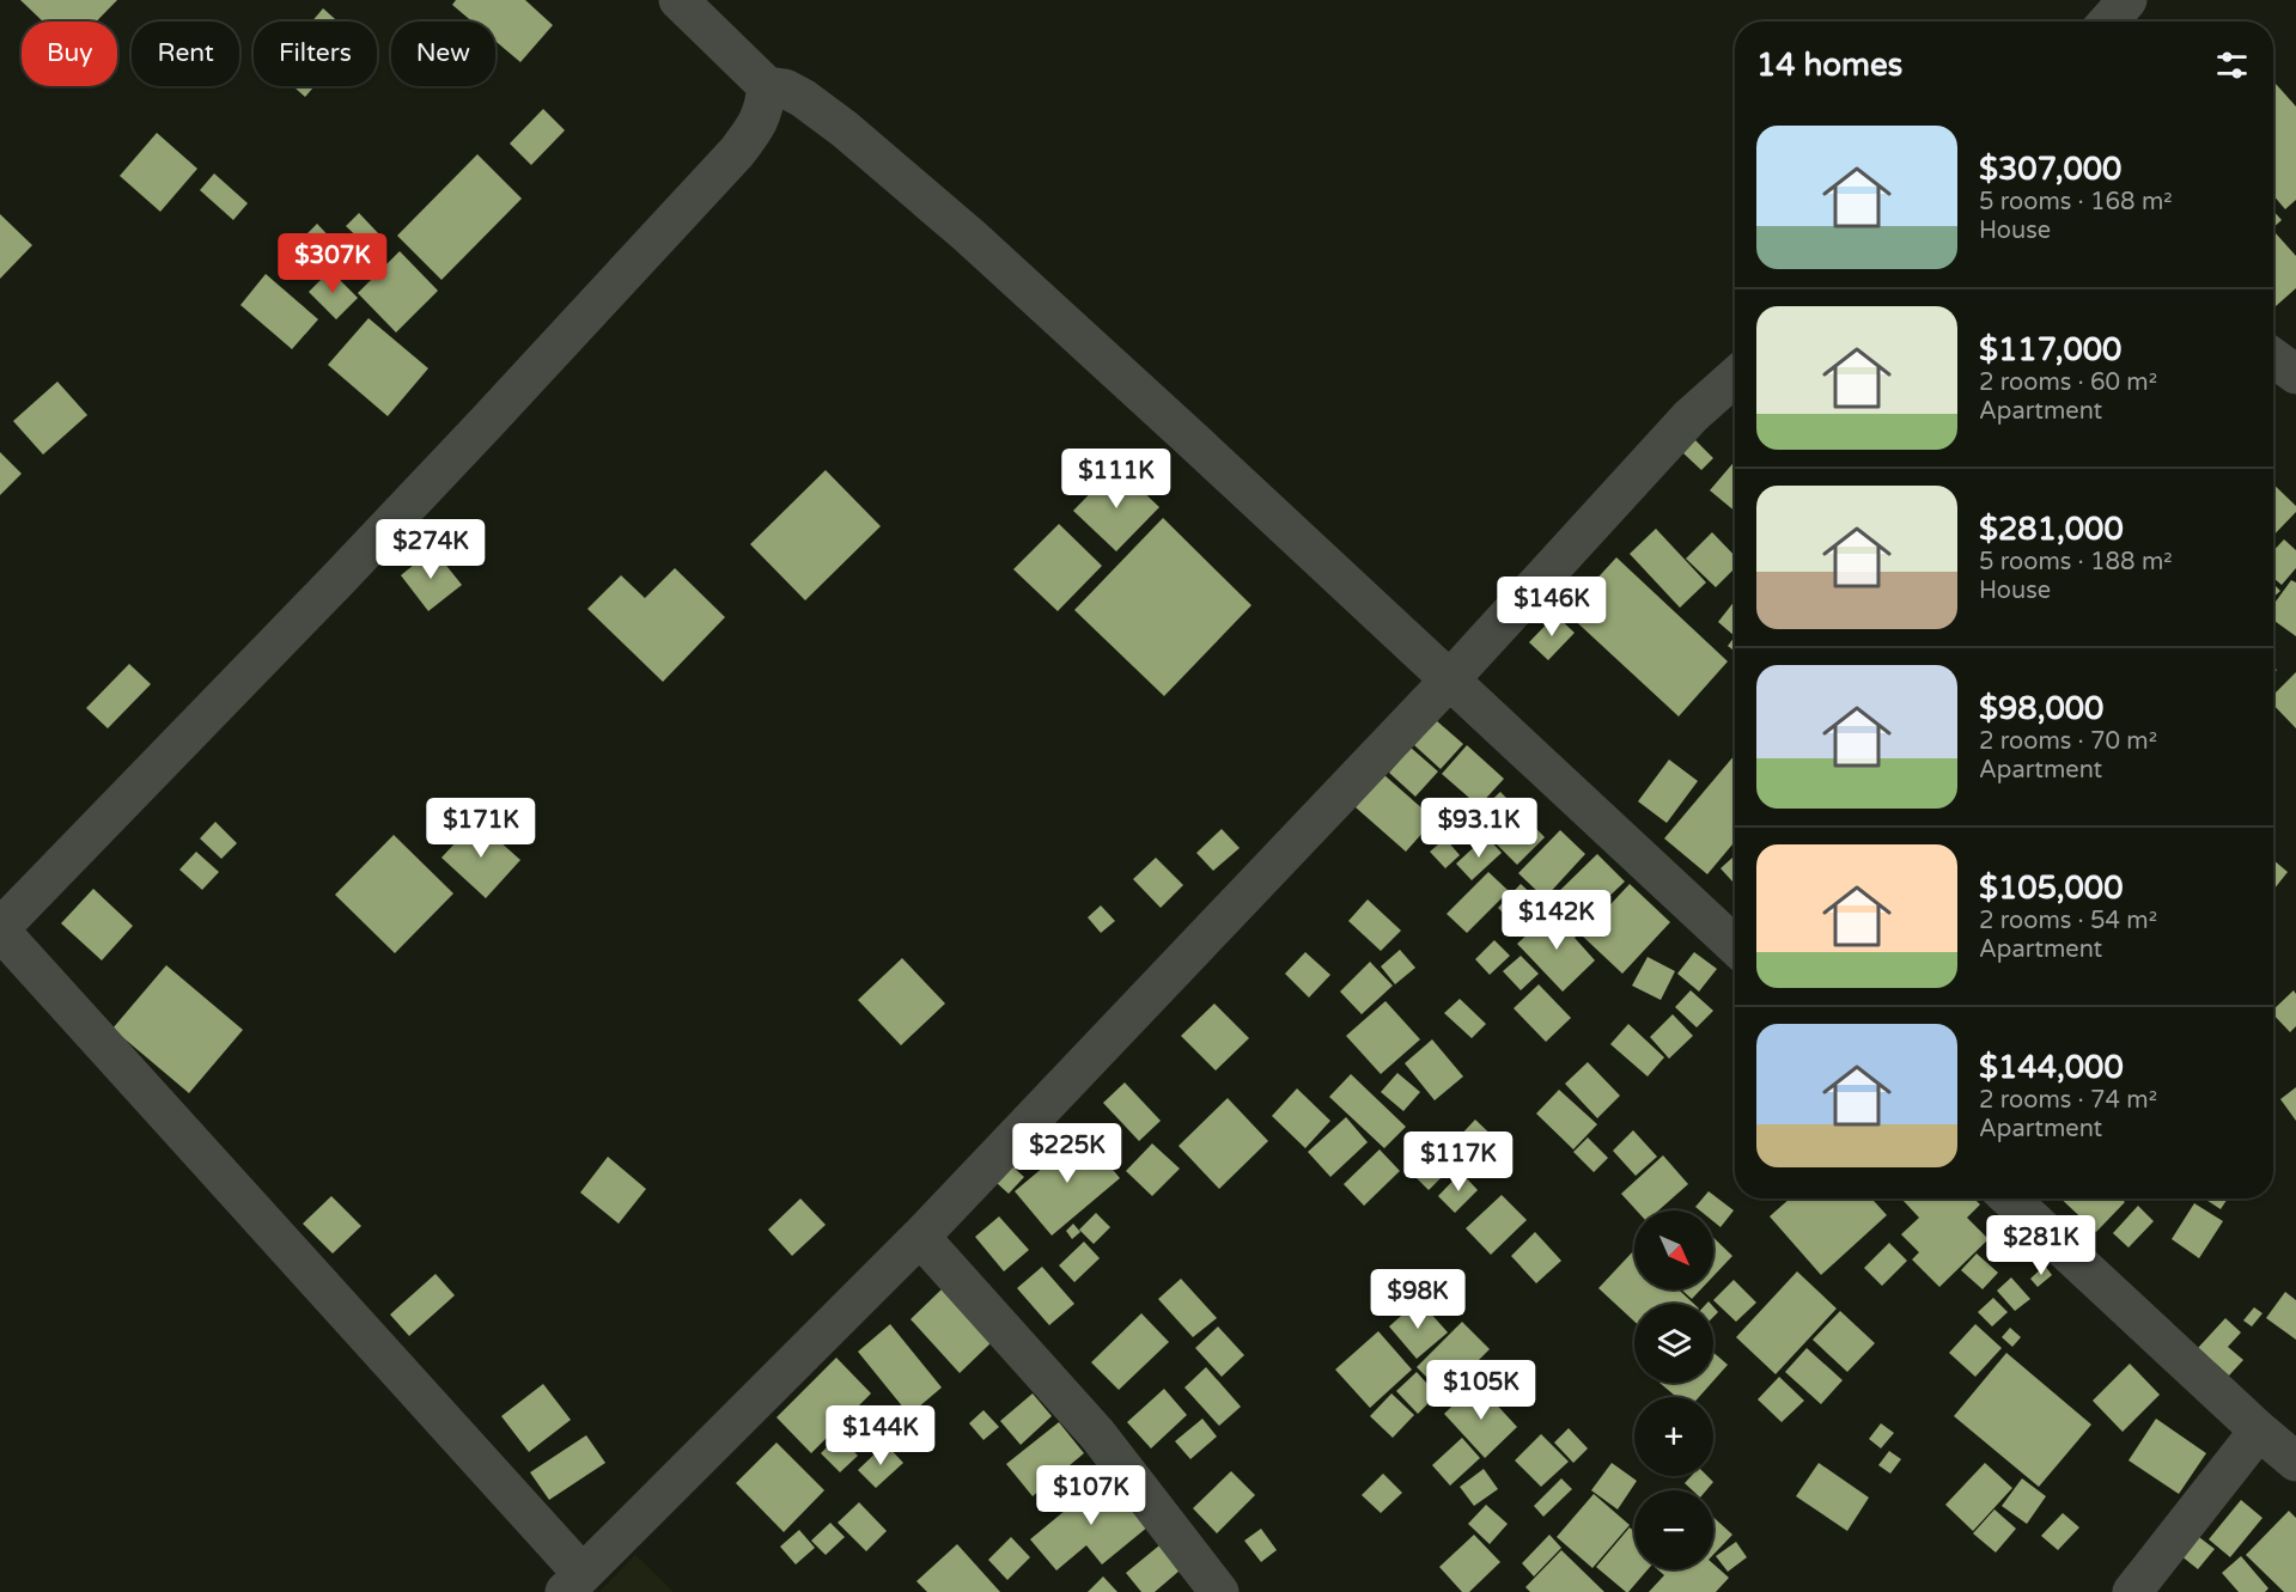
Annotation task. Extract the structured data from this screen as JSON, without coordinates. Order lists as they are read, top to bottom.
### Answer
{
  "north": "bottom right",
  "page": {
    "chip": [
      "Buy",
      "Rent",
      "Filters",
      "New"
    ],
    "heading": "14 homes",
    "list": [
      {
        "name": "$307,000",
        "note": "5 rooms · 168 m² · House"
      },
      {
        "name": "$117,000",
        "note": "2 rooms · 60 m² · Apartment"
      },
      {
        "name": "$281,000",
        "note": "5 rooms · 188 m² · House"
      },
      {
        "name": "$98,000",
        "note": "2 rooms · 70 m² · Apartment"
      },
      {
        "name": "$105,000",
        "note": "2 rooms · 54 m² · Apartment"
      },
      {
        "name": "$144,000",
        "note": "2 rooms · 74 m² · Apartment"
      }
    ],
    "price": [
      "$307K",
      "$111K",
      "$274K",
      "$146K",
      "$171K",
      "$93.1K",
      "$142K",
      "$225K",
      "$117K",
      "$281K",
      "$98K",
      "$105K",
      "$144K",
      "$107K"
    ],
    "map_buttons": ["+", "−"]
  }
}
